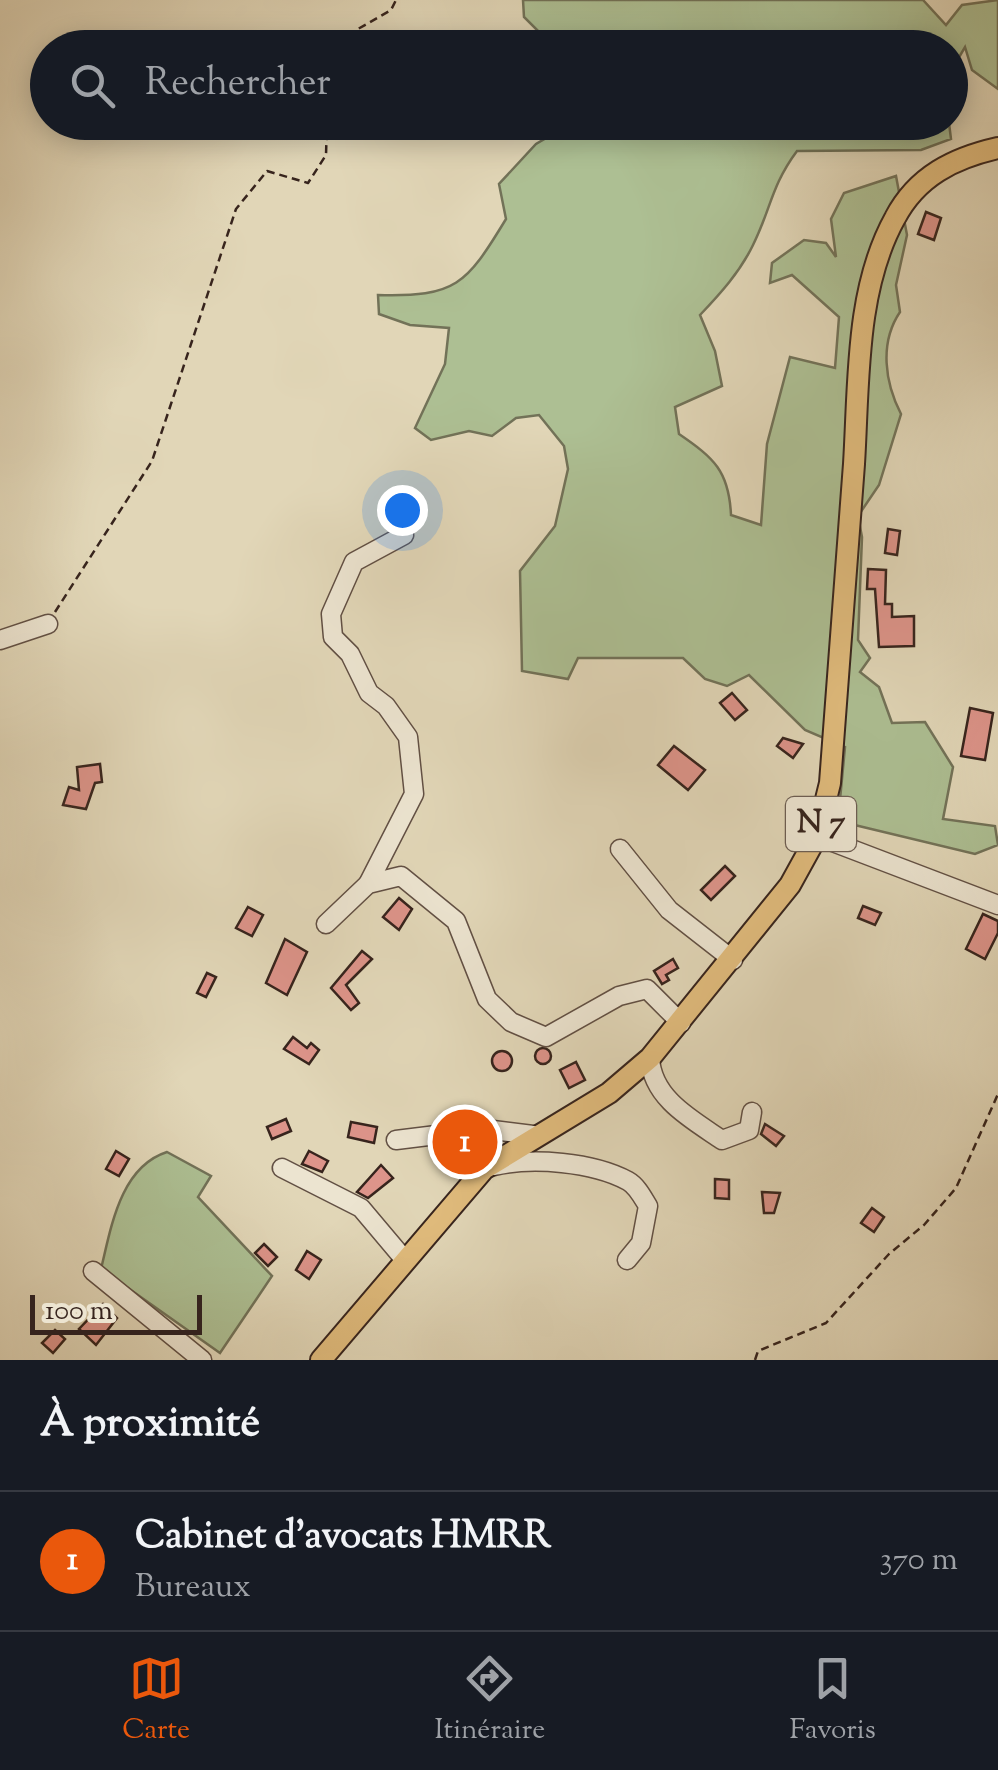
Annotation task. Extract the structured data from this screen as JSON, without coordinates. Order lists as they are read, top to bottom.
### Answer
{
  "streets": {
    "main road": ["N 7"]
  },
  "scale_bar": "100 m",
  "page": {
    "search": "Rechercher",
    "pins": "1",
    "scale": "100 m",
    "heading": "À proximité",
    "list": [
      {
        "mark": "1",
        "name": "Cabinet d'avocats HMRR",
        "note": "Bureaux",
        "value": "370 m"
      }
    ],
    "nav": ["Carte", "Itinéraire", "Favoris"]
  }
}
